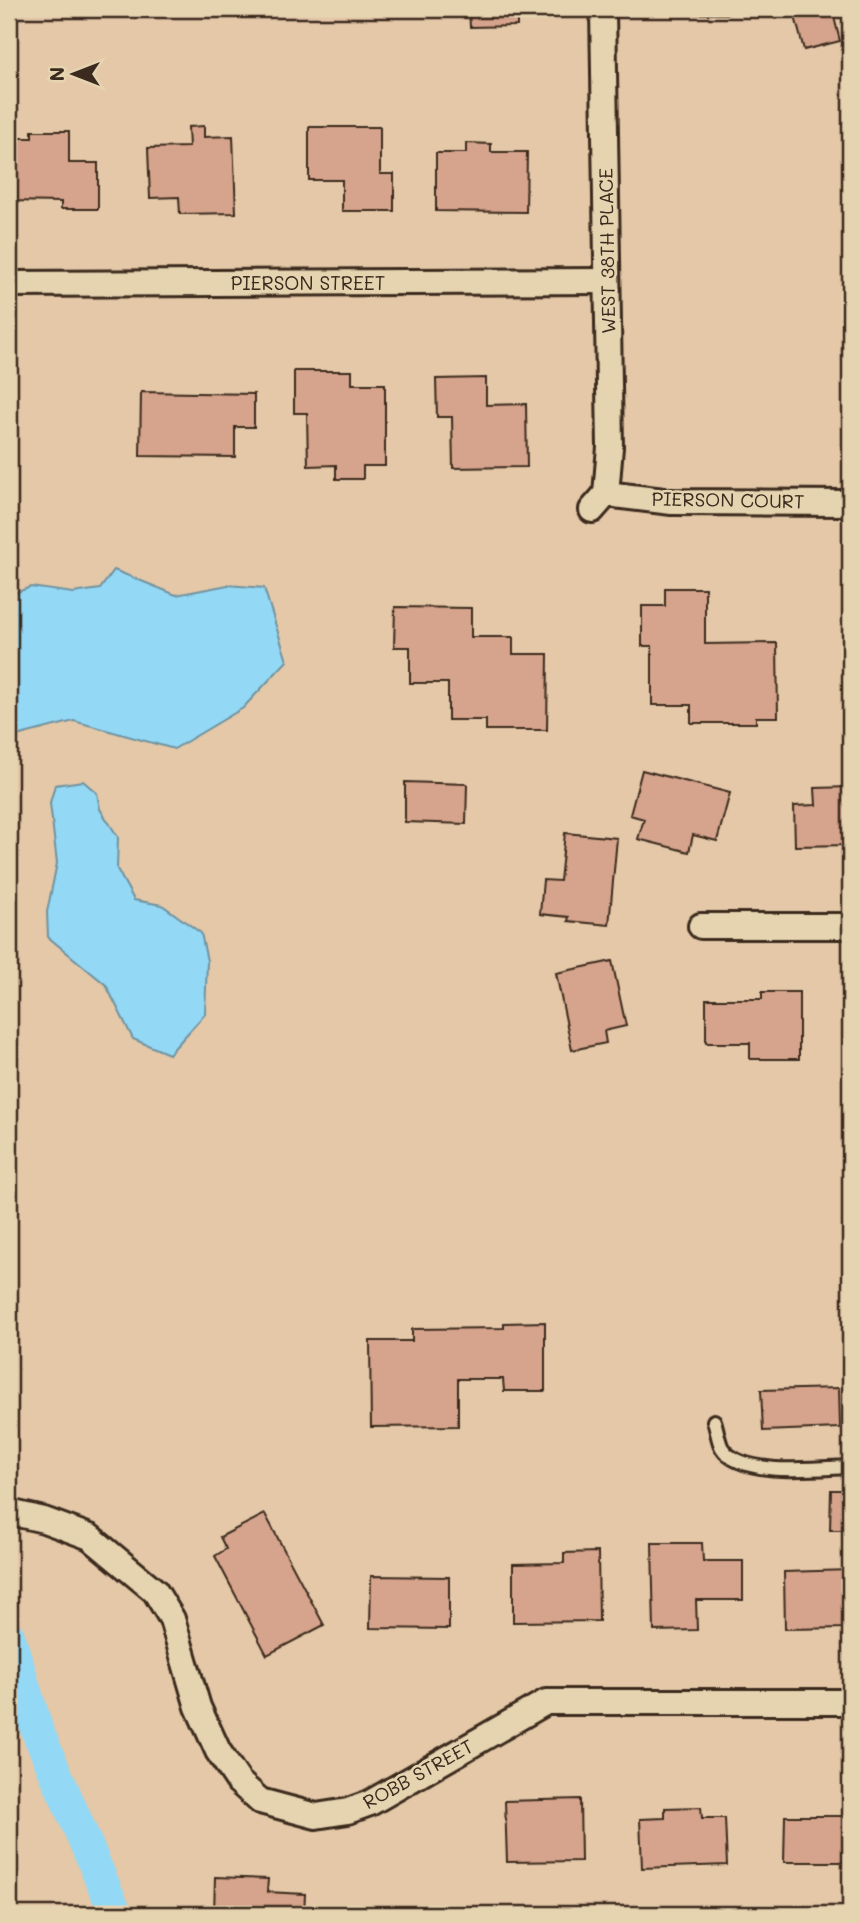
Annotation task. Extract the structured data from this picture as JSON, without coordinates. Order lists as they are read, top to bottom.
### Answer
{
  "streets": {
    "street": [
      "WEST 38TH PLACE",
      "PIERSON STREET",
      "PIERSON COURT",
      "ROBB STREET"
    ]
  },
  "crossings": [
    ["WEST 38TH PLACE", "PIERSON STREET"],
    ["WEST 38TH PLACE", "PIERSON COURT"]
  ],
  "north": "left"
}
